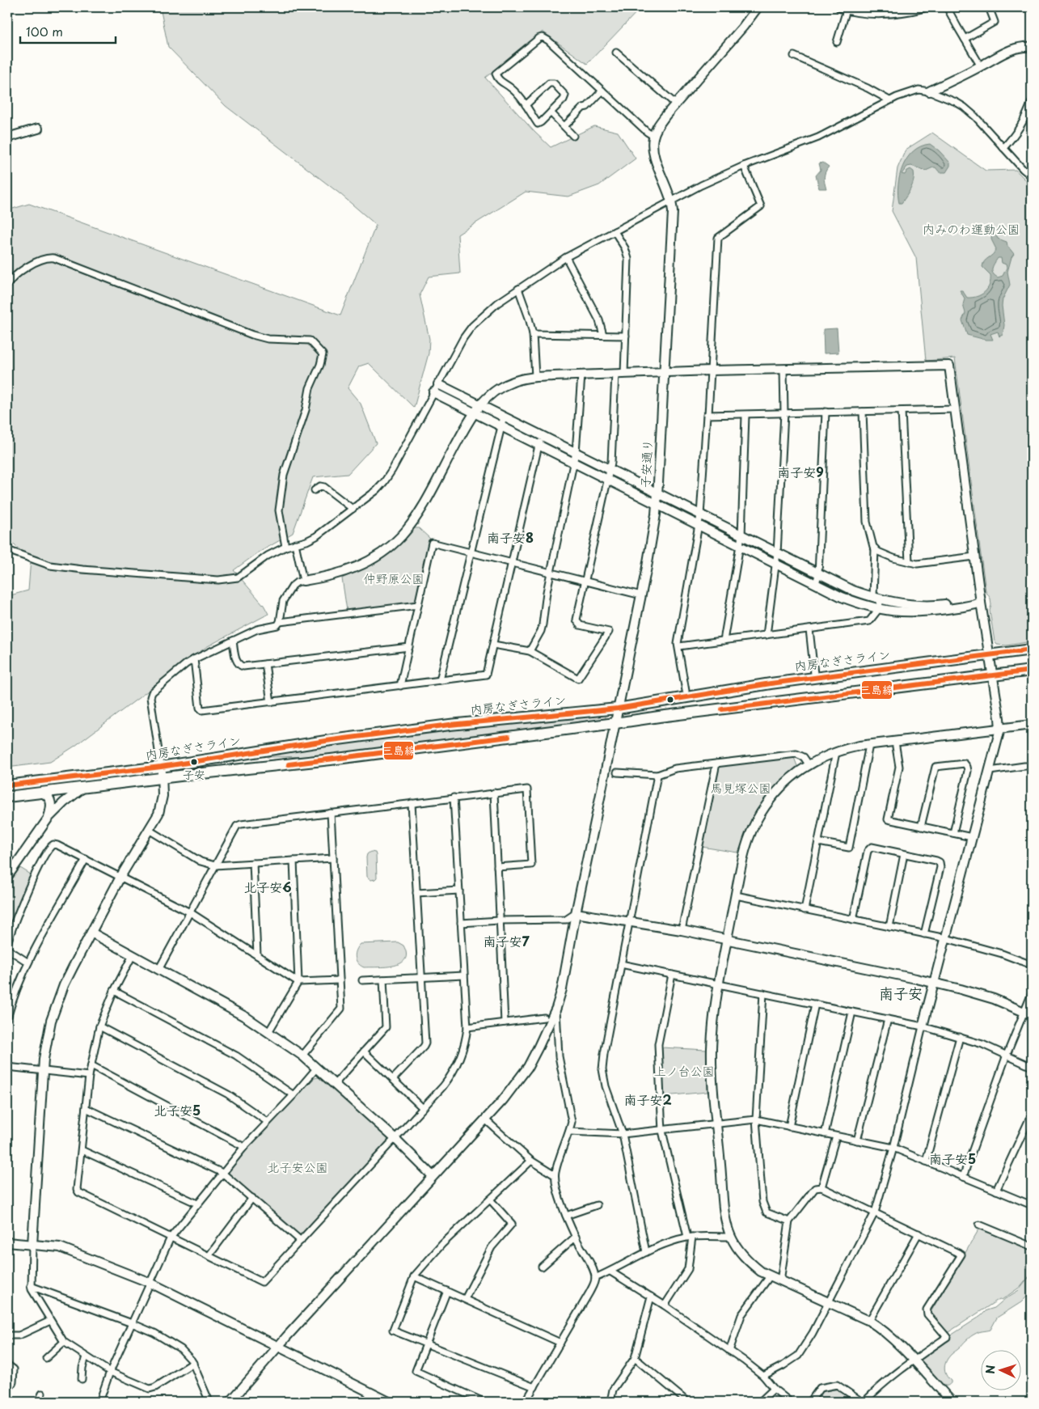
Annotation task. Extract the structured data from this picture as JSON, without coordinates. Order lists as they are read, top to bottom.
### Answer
{
  "streets": {
    "highway": ["内房なぎさライン"],
    "street": ["子安通り"]
  },
  "crossings": [
    ["子安通り", "内房なぎさライン"]
  ],
  "districts": [
    "南子安9",
    "南子安8",
    "北子安6",
    "南子安7",
    "南子安",
    "南子安2",
    "北子安5",
    "南子安5"
  ],
  "parks": [
    "内みのわ運動公園",
    "仲野原公園",
    "馬見塚公園",
    "上ノ台公園",
    "北子安公園"
  ],
  "places": ["子安"],
  "lines": ["transit line 三島線"],
  "scale_bar": "100 m",
  "north": "left"
}
